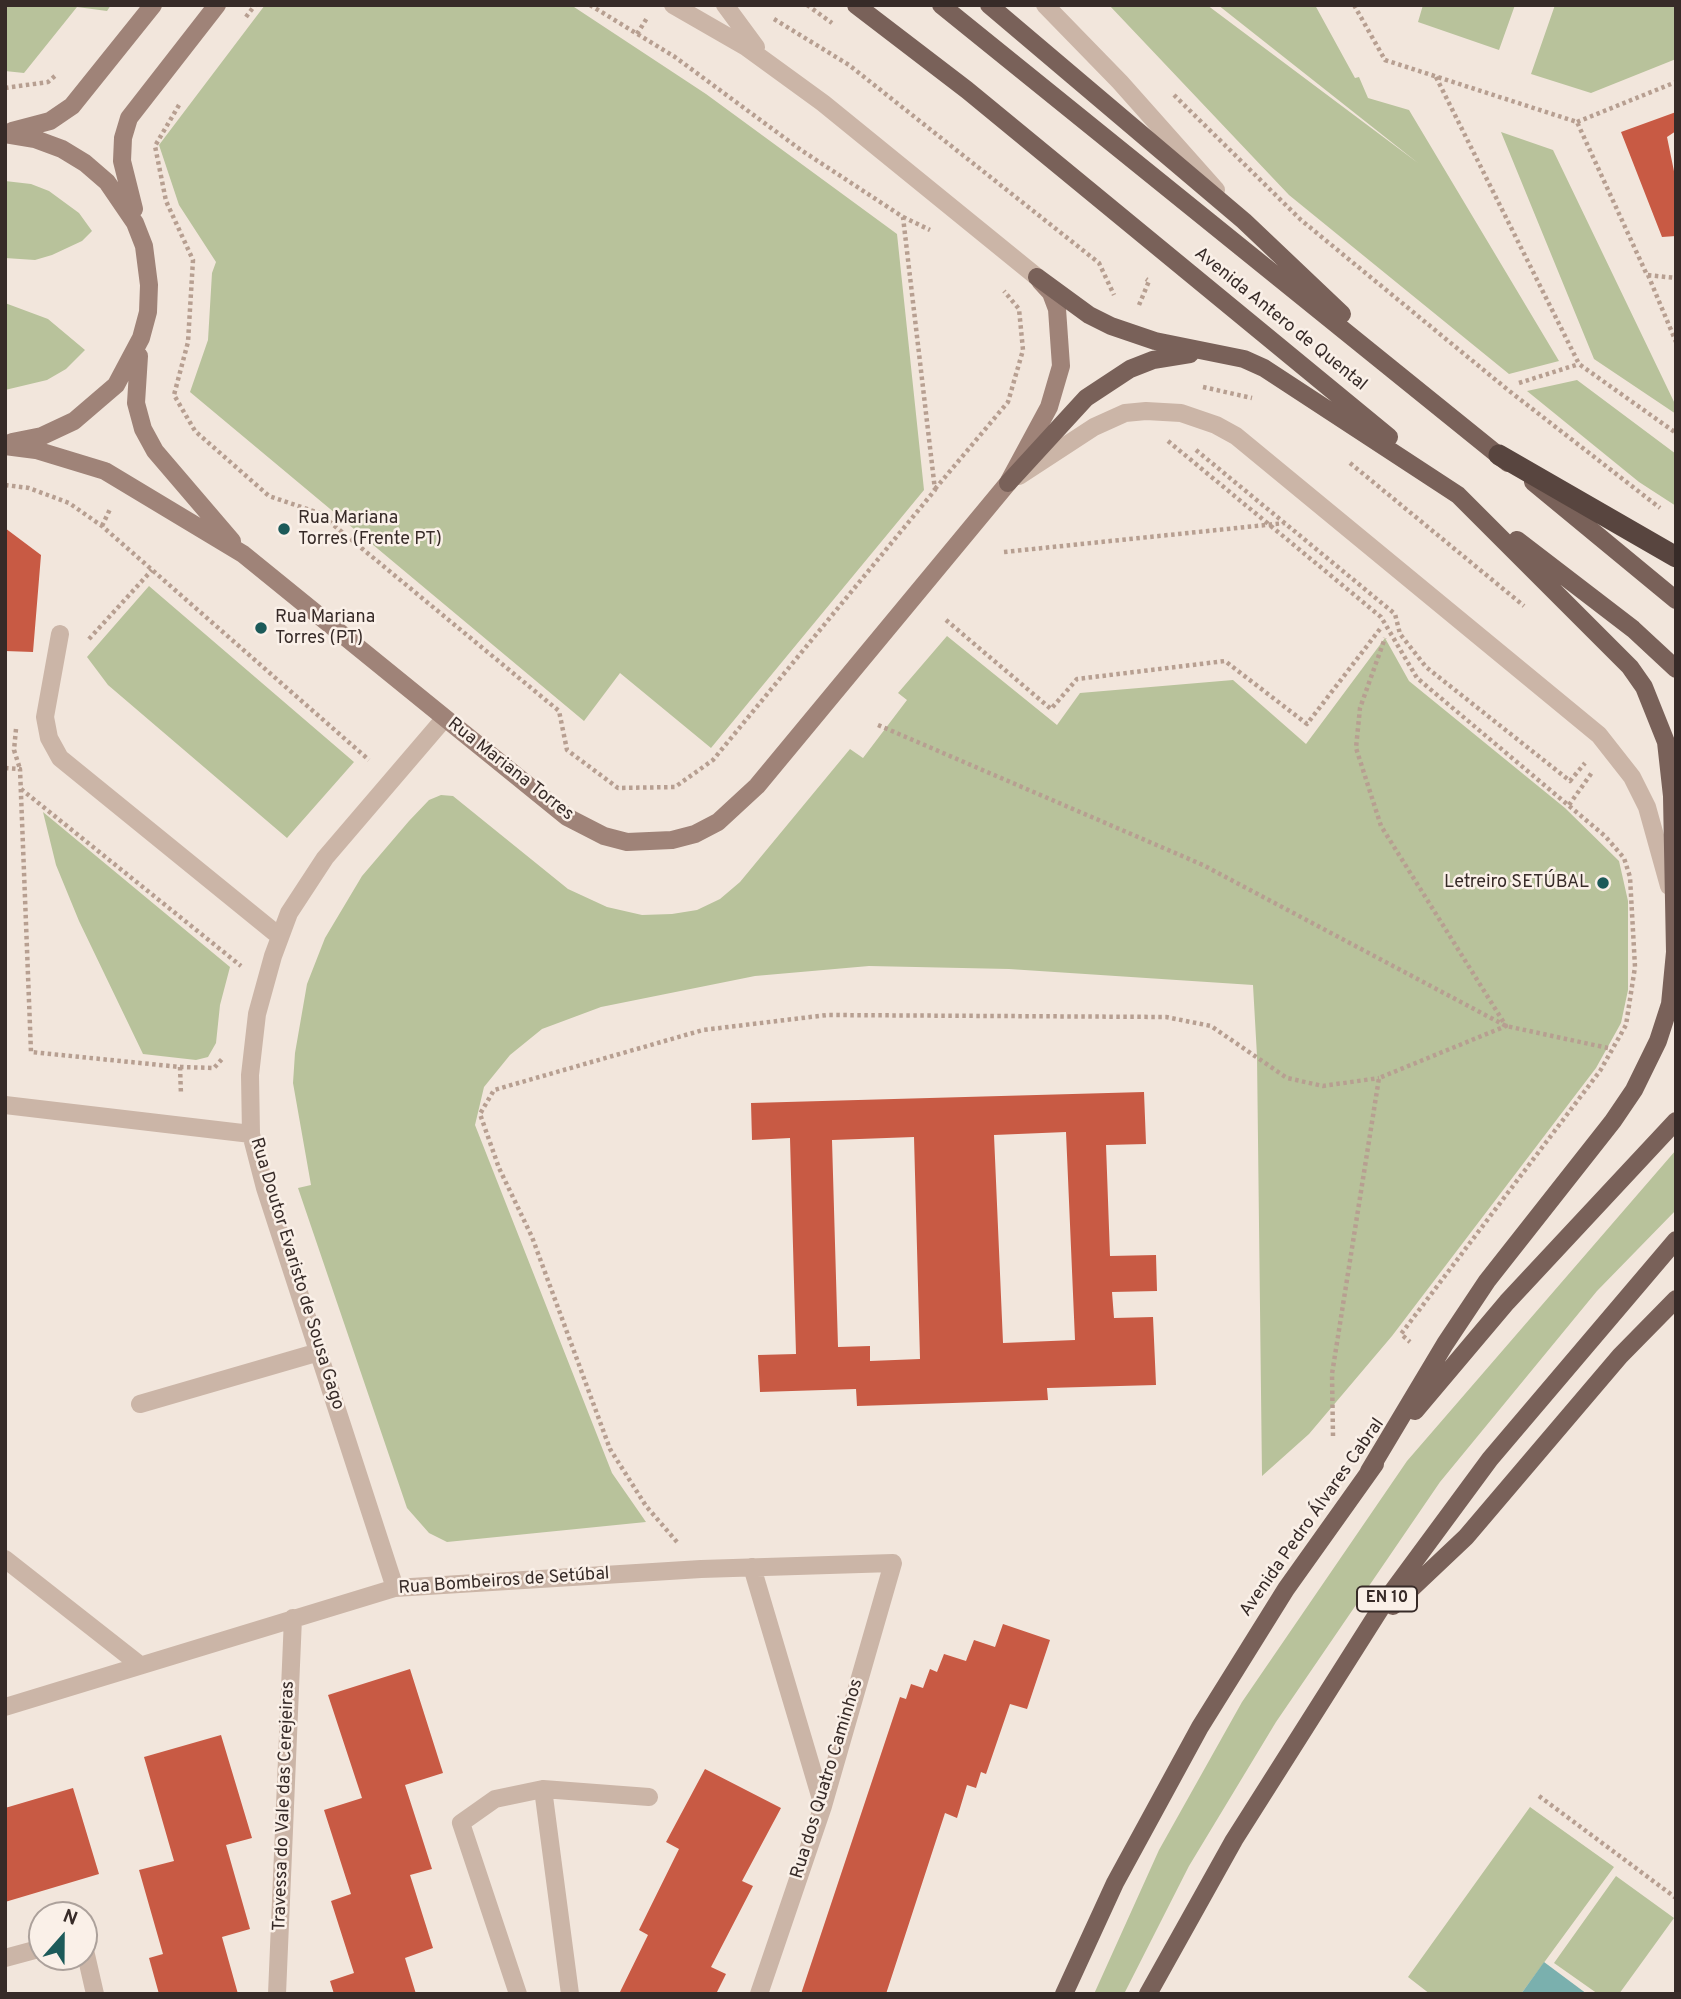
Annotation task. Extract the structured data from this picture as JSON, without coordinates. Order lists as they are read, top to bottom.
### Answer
{
  "streets": {
    "main road": ["Avenida Antero de Quental", "Avenida Pedro Álvares Cabral", "EN 10"],
    "street": [
      "Rua Mariana Torres",
      "Rua Doutor Evaristo de Sousa Gago",
      "Rua Bombeiros de Setúbal",
      "Rua dos Quatro Caminhos",
      "Travessa do Vale das Cerejeiras"
    ]
  },
  "crossings": [
    ["Rua Mariana Torres", "Rua Doutor Evaristo de Sousa Gago"],
    ["Rua Doutor Evaristo de Sousa Gago", "Rua Bombeiros de Setúbal"],
    ["Rua Bombeiros de Setúbal", "Rua dos Quatro Caminhos"],
    ["Rua Bombeiros de Setúbal", "Travessa do Vale das Cerejeiras"]
  ],
  "places": ["Rua Mariana Torres (Frente PT)", "Rua Mariana Torres (PT)", "Letreiro SETÚBAL"],
  "north": "top"
}
